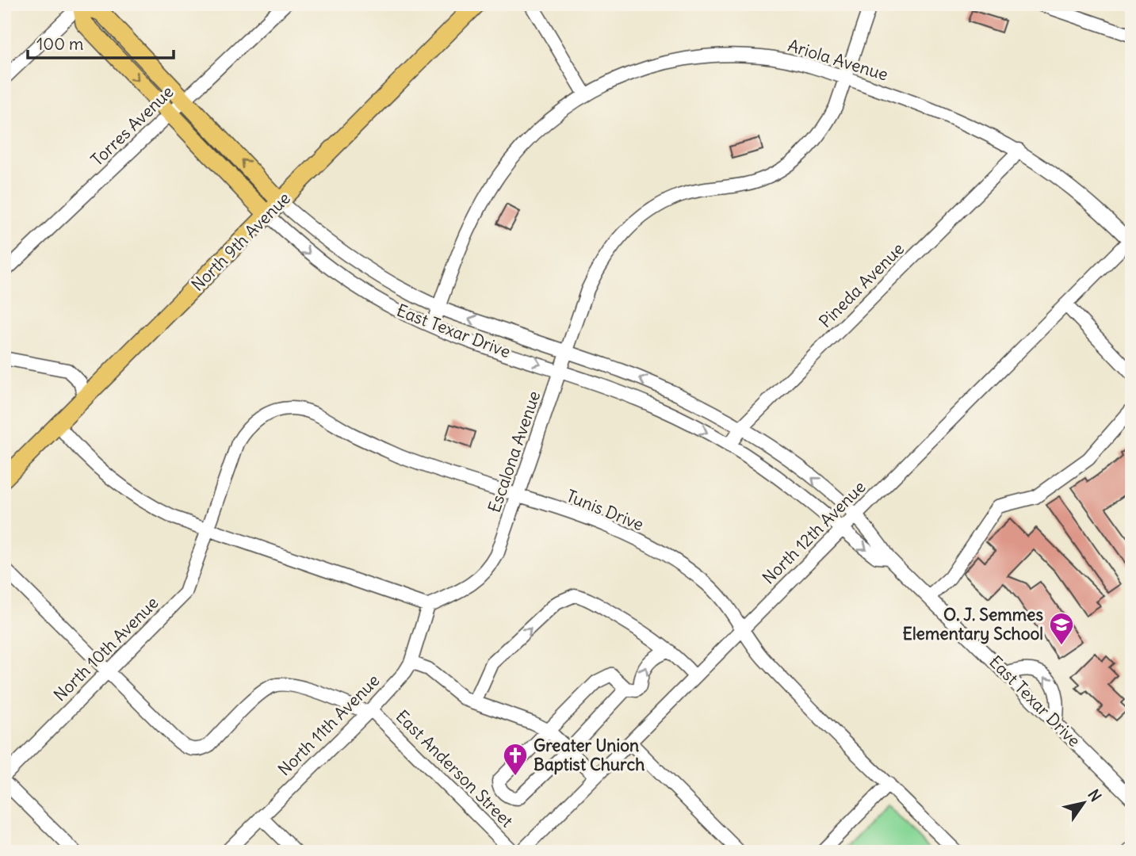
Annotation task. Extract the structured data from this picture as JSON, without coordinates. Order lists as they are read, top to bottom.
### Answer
{
  "streets": {
    "main road": ["North 9th Avenue", "East Texar Drive"],
    "street": [
      "Ariola Avenue",
      "Torres Avenue",
      "Pineda Avenue",
      "Escalona Avenue",
      "Tunis Drive",
      "North 12th Avenue",
      "North 10th Avenue",
      "North 11th Avenue",
      "East Anderson Street"
    ]
  },
  "crossings": [
    ["Ariola Avenue", "Pineda Avenue"],
    ["Ariola Avenue", "East Texar Drive"],
    ["Ariola Avenue", "Escalona Avenue"],
    ["Ariola Avenue", "North 12th Avenue"],
    ["Torres Avenue", "East Texar Drive"],
    ["North 9th Avenue", "East Texar Drive"],
    ["Pineda Avenue", "East Texar Drive"],
    ["East Texar Drive", "Escalona Avenue"],
    ["East Texar Drive", "North 12th Avenue"],
    ["Escalona Avenue", "Tunis Drive"],
    ["Escalona Avenue", "North 11th Avenue"],
    ["Tunis Drive", "North 12th Avenue"],
    ["Tunis Drive", "North 10th Avenue"],
    ["North 10th Avenue", "East Anderson Street"],
    ["North 11th Avenue", "East Anderson Street"]
  ],
  "places": {
    "school or university": ["O. J. Semmes Elementary School"],
    "church": ["Greater Union Baptist Church"]
  },
  "scale_bar": "100 m",
  "north": "top right"
}
